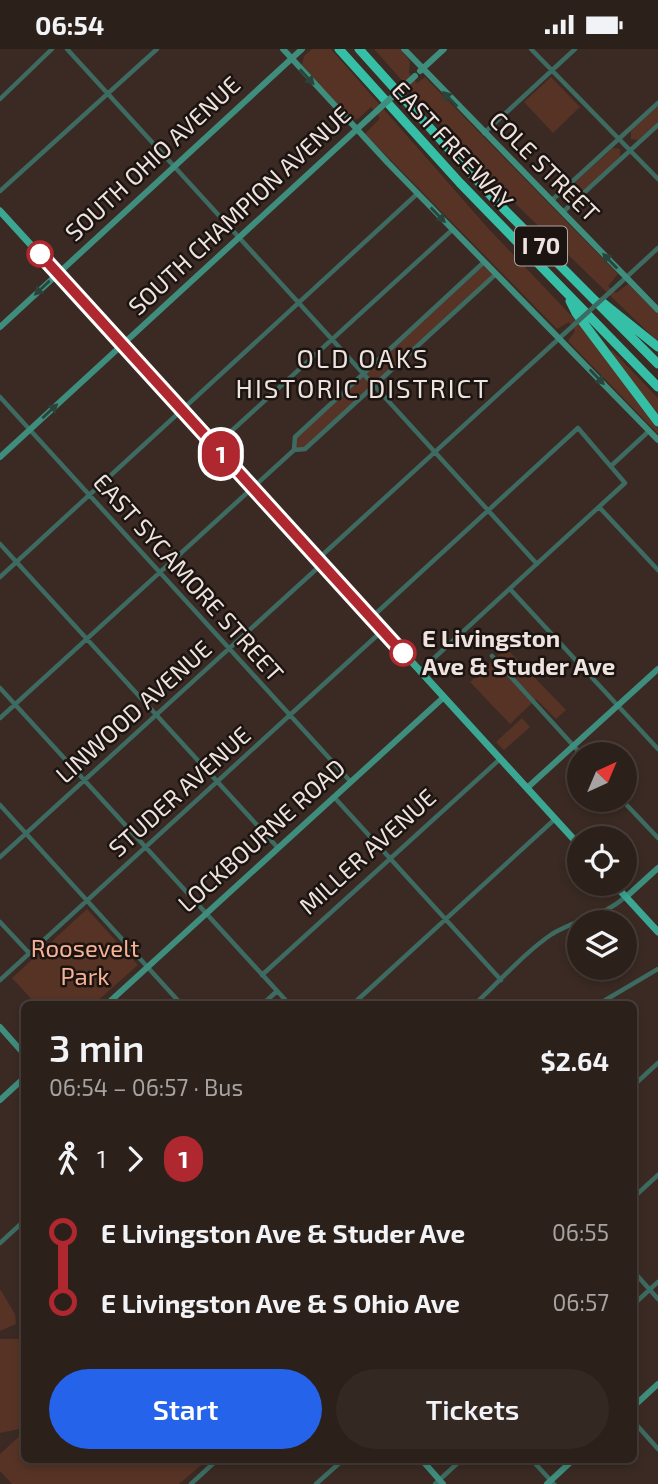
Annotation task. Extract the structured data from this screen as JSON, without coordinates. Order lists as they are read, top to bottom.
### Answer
{
  "streets": {
    "highway": ["EAST FREEWAY", "I 70"],
    "street": [
      "SOUTH OHIO AVENUE",
      "COLE STREET",
      "SOUTH CHAMPION AVENUE",
      "EAST SYCAMORE STREET",
      "LINWOOD AVENUE",
      "STUDER AVENUE",
      "LOCKBOURNE ROAD",
      "MILLER AVENUE"
    ]
  },
  "crossings": [
    ["COLE STREET", "SOUTH CHAMPION AVENUE"],
    ["COLE STREET", "LINWOOD AVENUE"],
    ["SOUTH CHAMPION AVENUE", "EAST SYCAMORE STREET"],
    ["EAST SYCAMORE STREET", "LINWOOD AVENUE"],
    ["EAST SYCAMORE STREET", "STUDER AVENUE"],
    ["EAST SYCAMORE STREET", "LOCKBOURNE ROAD"]
  ],
  "one_way": ["COLE STREET"],
  "districts": ["OLD OAKS HISTORIC DISTRICT"],
  "parks": ["Roosevelt Park"],
  "places": ["E Livingston Ave & Studer Ave"],
  "lines": ["bus line 1"],
  "north": "top right",
  "page": {
    "status": "06:54",
    "on_map": "1",
    "heading": ["3 min", "06:54 – 06:57 · Bus", "$2.64"],
    "legs": ["1", "1"],
    "list": [
      {
        "name": "E Livingston Ave & Studer Ave",
        "value": "06:55"
      },
      {
        "name": "E Livingston Ave & S Ohio Ave",
        "value": "06:57"
      }
    ],
    "buttons": ["Start", "Tickets"]
  }
}
